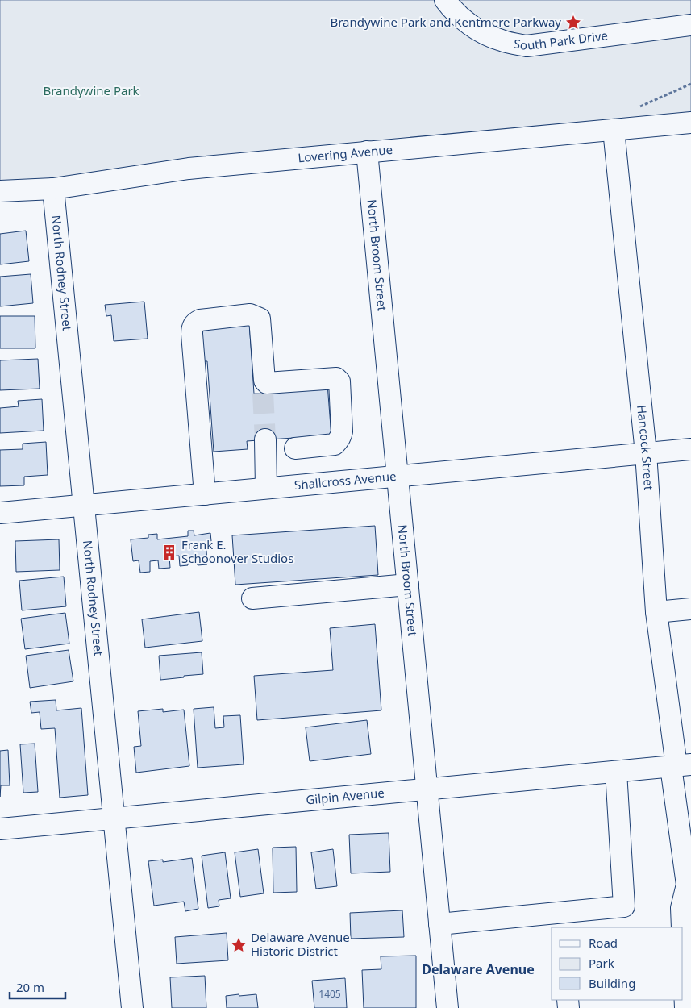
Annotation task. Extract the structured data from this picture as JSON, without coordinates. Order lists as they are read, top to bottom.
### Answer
{
  "streets": {
    "street": [
      "South Park Drive",
      "Lovering Avenue",
      "North Broom Street",
      "North Rodney Street",
      "Hancock Street",
      "Shallcross Avenue",
      "Gilpin Avenue"
    ]
  },
  "crossings": [
    ["Lovering Avenue", "North Broom Street"],
    ["Lovering Avenue", "North Rodney Street"],
    ["Lovering Avenue", "Hancock Street"],
    ["North Broom Street", "Shallcross Avenue"],
    ["North Broom Street", "Gilpin Avenue"],
    ["North Rodney Street", "Shallcross Avenue"],
    ["North Rodney Street", "Gilpin Avenue"],
    ["Hancock Street", "Shallcross Avenue"],
    ["Hancock Street", "Gilpin Avenue"]
  ],
  "districts": ["Delaware Avenue"],
  "parks": ["Brandywine Park"],
  "places": {
    "place": ["Brandywine Park and Kentmere Parkway", "Delaware Avenue Historic District"],
    "building": ["Frank E. Schoonover Studios"]
  },
  "house_numbers": ["1405"],
  "legend": ["Road", "Park", "Building"],
  "scale_bar": "20 m"
}
